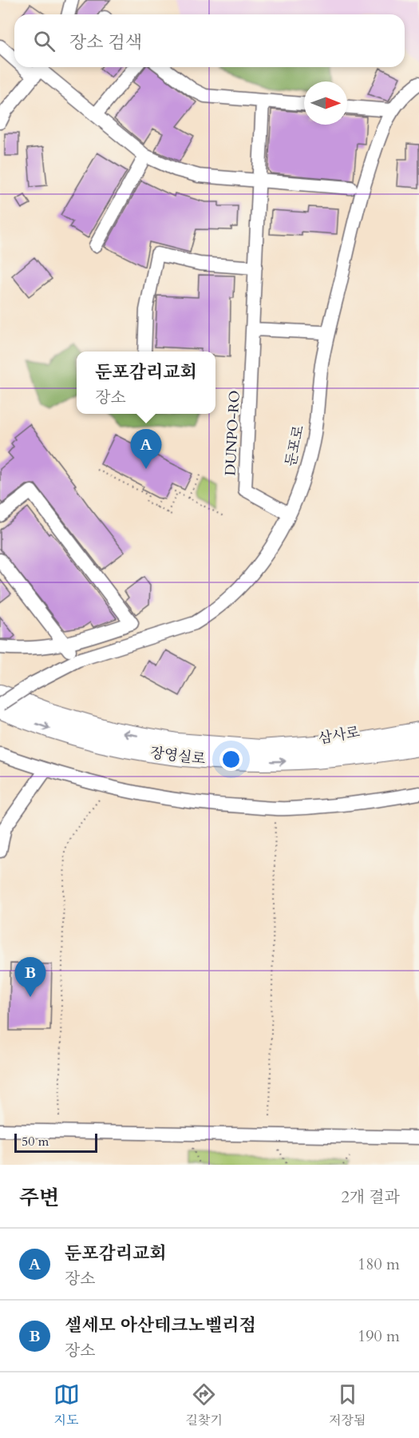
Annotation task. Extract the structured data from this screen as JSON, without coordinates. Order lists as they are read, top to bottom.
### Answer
{
  "streets": {
    "highway": ["삼사로", "장영실로"],
    "street": ["DUNPO-RO", "둔포로"]
  },
  "crossings": [
    ["DUNPO-RO", "둔포로"],
    ["삼사로", "장영실로"]
  ],
  "scale_bar": "50 m",
  "north": "right",
  "page": {
    "search": "장소 검색",
    "popup": ["둔포감리교회", "장소"],
    "pins": ["A", "B"],
    "scale": "50 m",
    "heading": ["주변", "2개 결과"],
    "list": [
      {
        "mark": "A",
        "name": "둔포감리교회",
        "note": "장소",
        "value": "180 m"
      },
      {
        "mark": "B",
        "name": "셀세모 아산테크노벨리점",
        "note": "장소",
        "value": "190 m"
      }
    ],
    "nav": ["지도", "길찾기", "저장됨"]
  }
}
